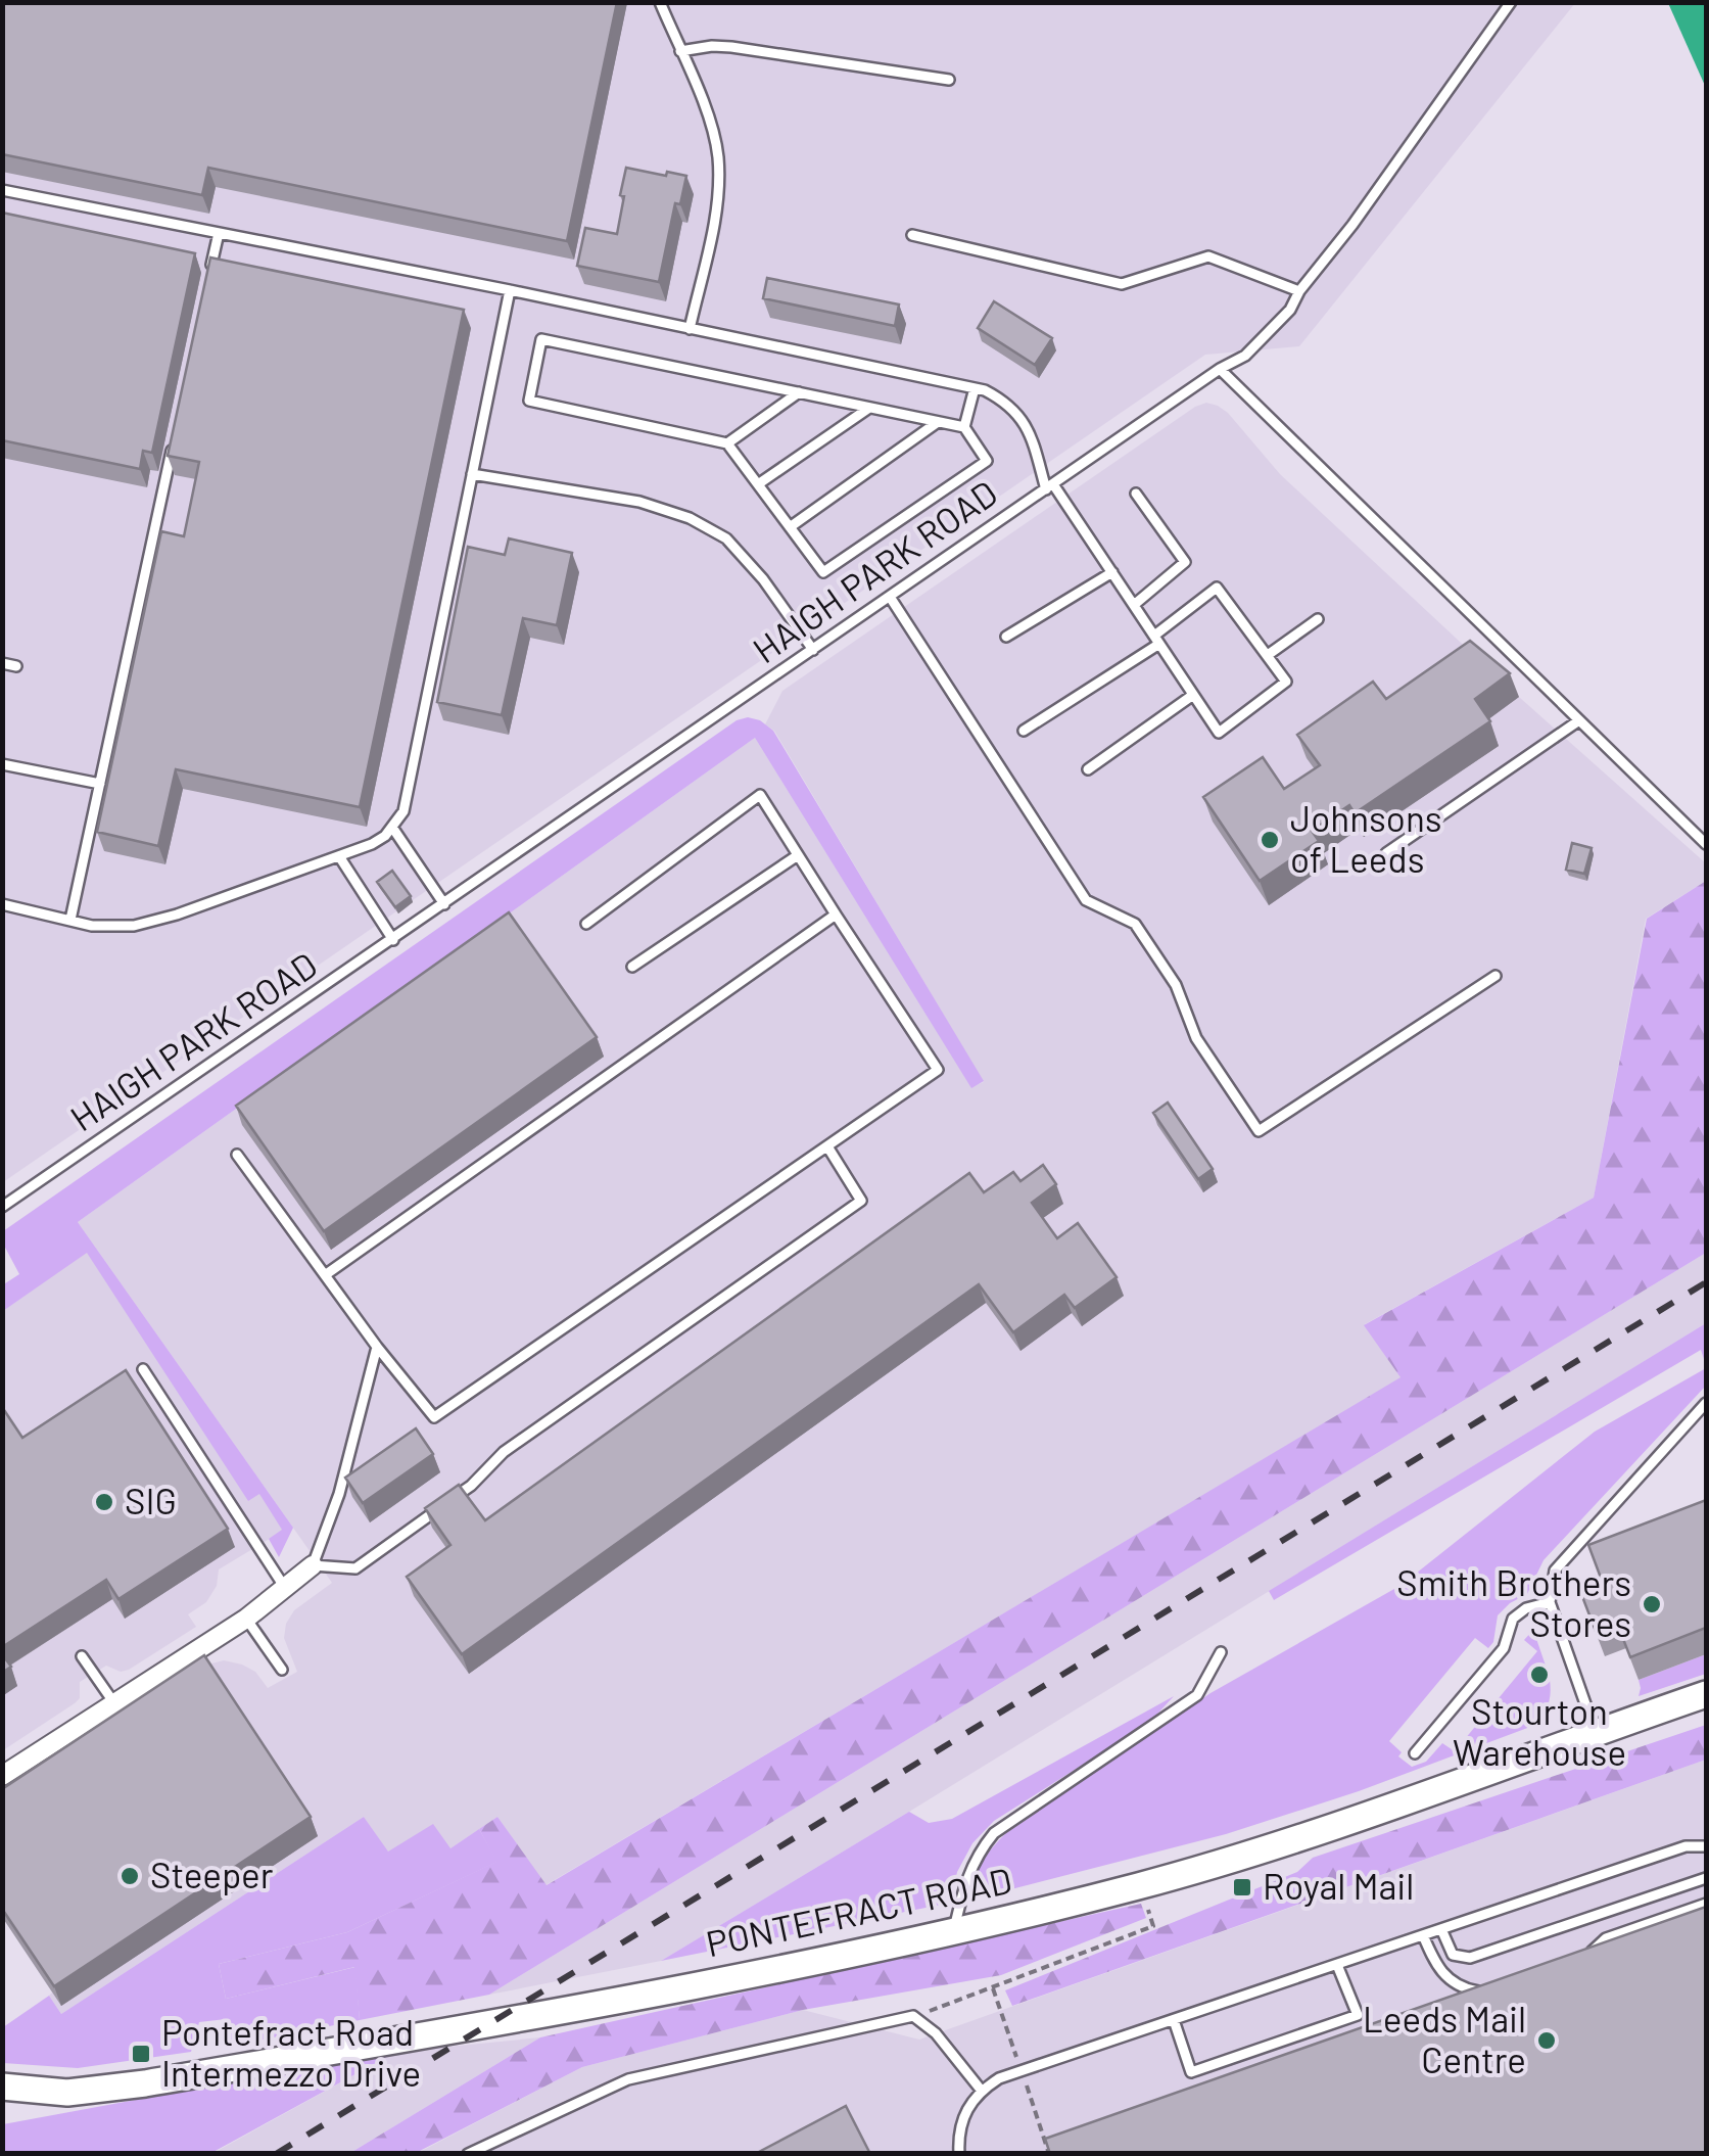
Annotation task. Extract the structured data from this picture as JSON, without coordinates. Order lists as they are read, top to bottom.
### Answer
{
  "streets": {
    "main road": ["PONTEFRACT ROAD"],
    "lane": ["HAIGH PARK ROAD"]
  },
  "places": {
    "other": [
      "Johnsons of Leeds",
      "SIG",
      "Smith Brothers Stores",
      "Stourton Warehouse",
      "Steeper",
      "Leeds Mail Centre"
    ],
    "transit": ["Royal Mail", "Pontefract Road Intermezzo Drive"]
  }
}
